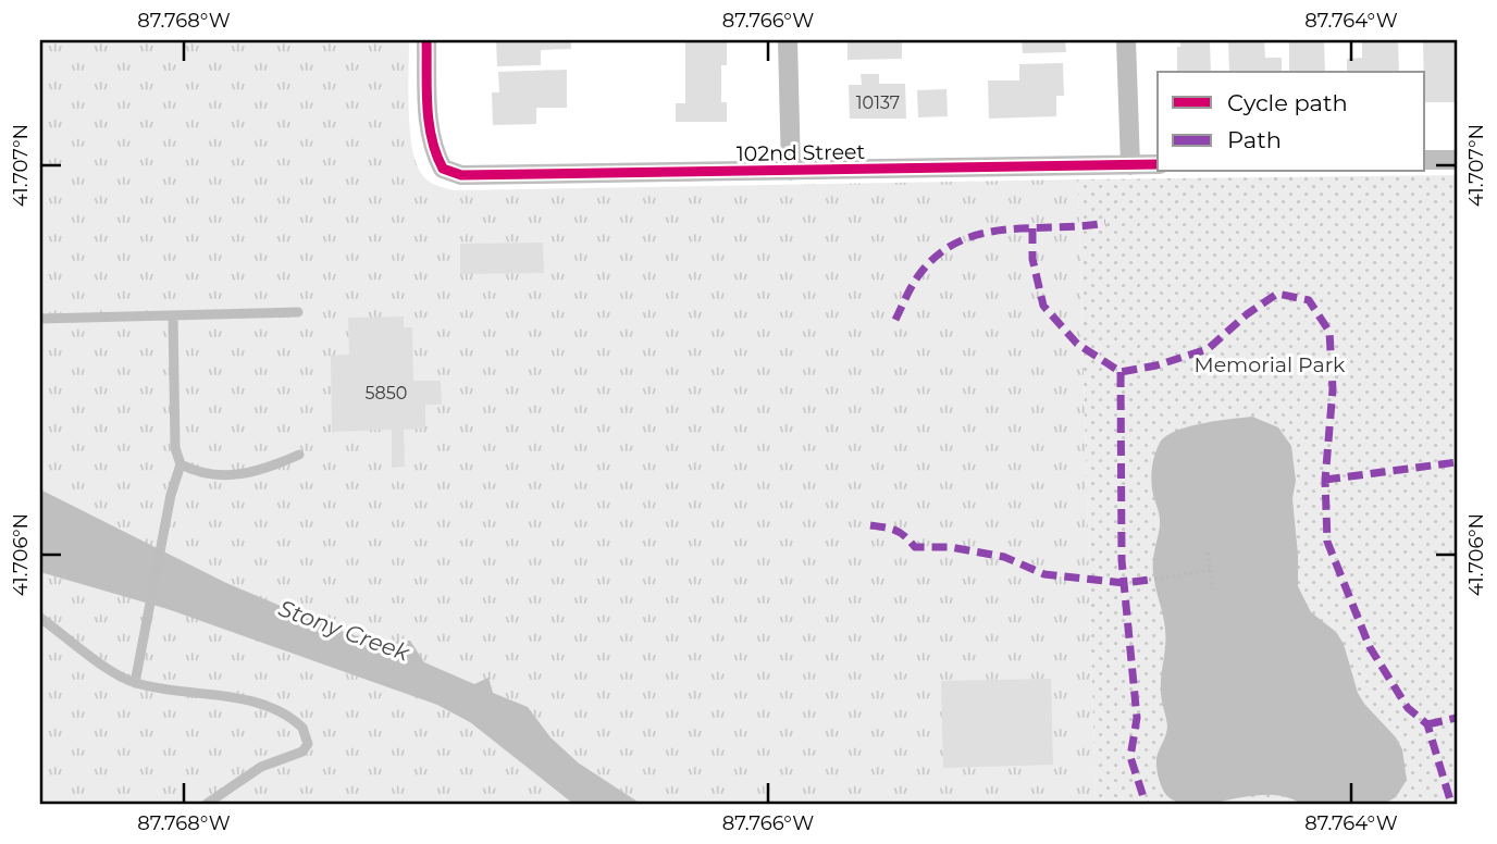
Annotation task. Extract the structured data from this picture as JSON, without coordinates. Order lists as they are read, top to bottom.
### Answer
{
  "streets": {
    "street": ["102nd Street"]
  },
  "water": ["Stony Creek"],
  "parks": ["Memorial Park"],
  "house_numbers": ["10137", "5850"],
  "legend": ["Cycle path", "Path"],
  "coordinates": [
    "87.768°W",
    "87.766°W",
    "87.764°W",
    "41.707°N",
    "41.706°N"
  ]
}
